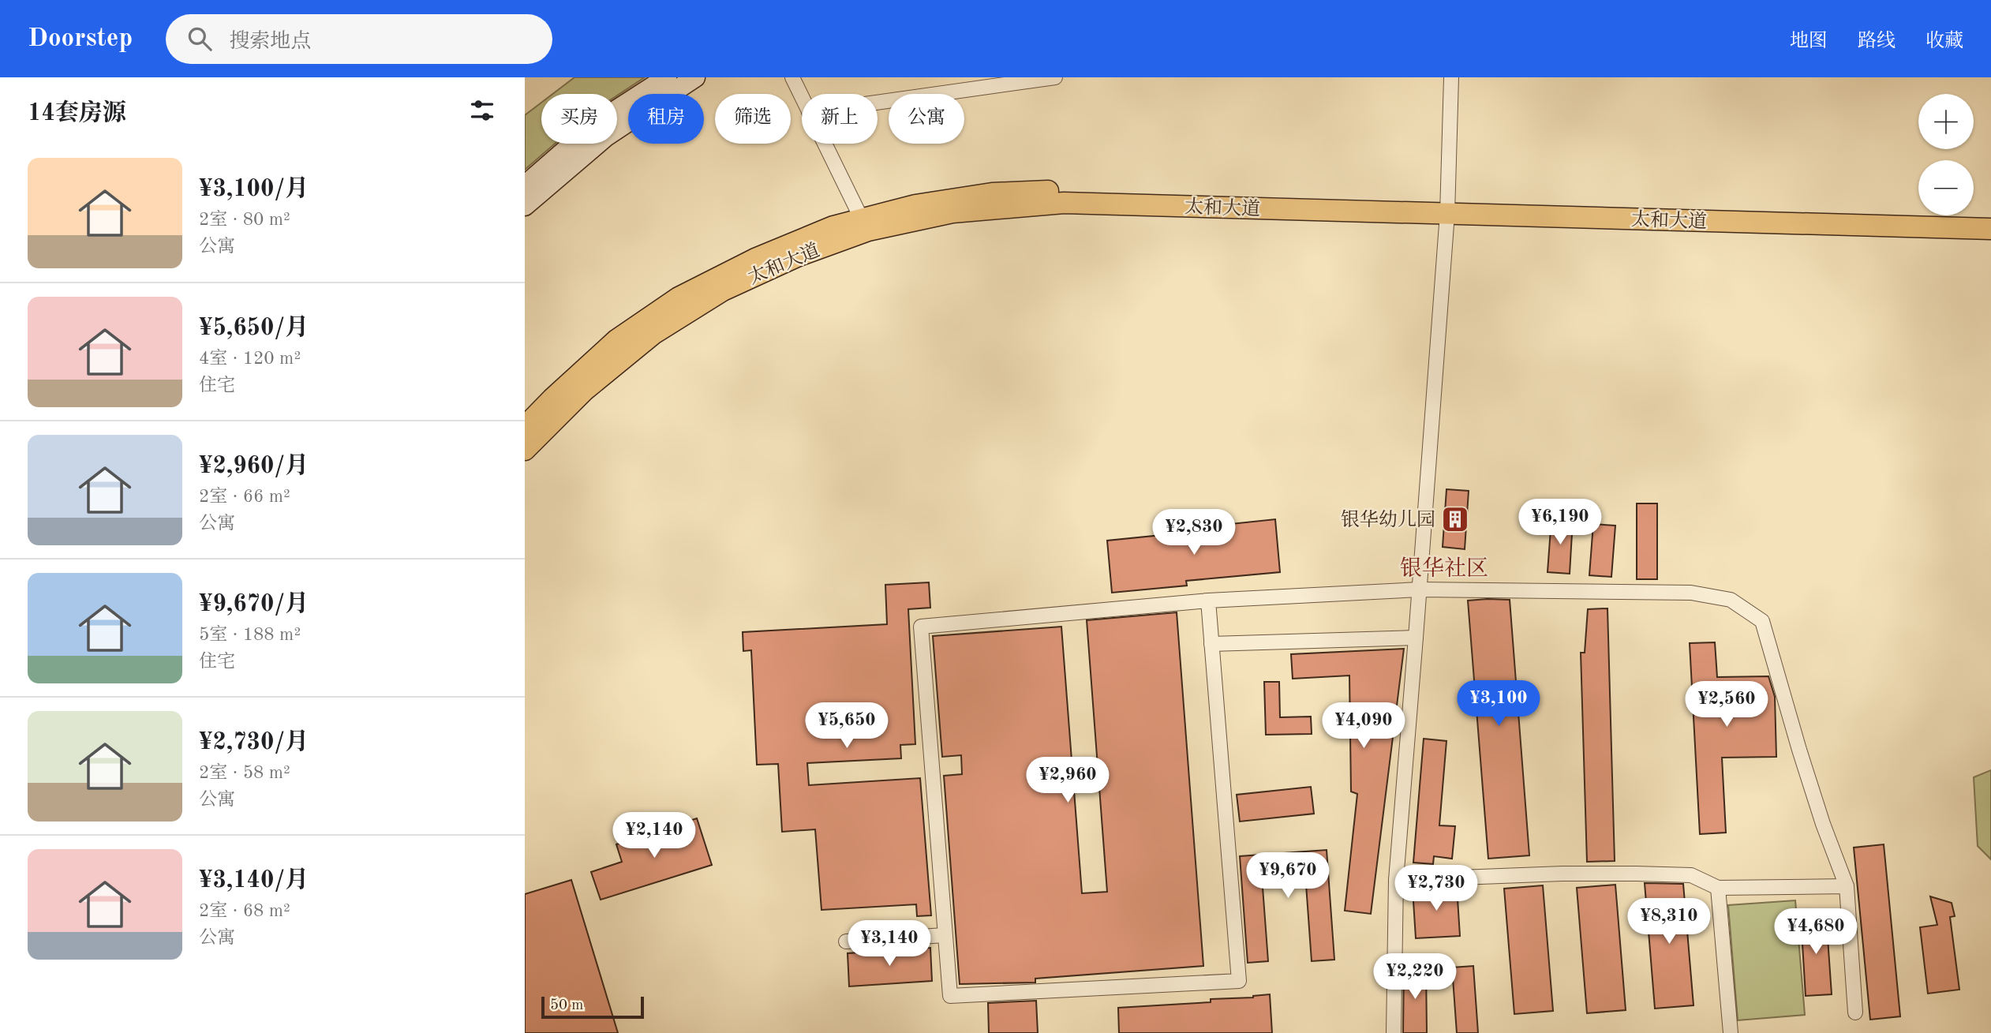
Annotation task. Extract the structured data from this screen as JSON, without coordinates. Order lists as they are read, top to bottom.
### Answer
{
  "streets": {
    "main road": ["太和大道"]
  },
  "districts": ["银华社区"],
  "places": {
    "building": ["银华幼儿园"]
  },
  "scale_bar": "50 m",
  "page": {
    "header": "Doorstep",
    "search": "搜索地点",
    "nav": ["地图", "路线", "收藏"],
    "heading": "14套房源",
    "map_buttons": ["+", "−"],
    "chip": [
      "买房",
      "租房",
      "筛选",
      "新上",
      "公寓"
    ],
    "list": [
      {
        "name": "¥3,100/月",
        "note": "2室 · 80 m² · 公寓"
      },
      {
        "name": "¥5,650/月",
        "note": "4室 · 120 m² · 住宅"
      },
      {
        "name": "¥2,960/月",
        "note": "2室 · 66 m² · 公寓"
      },
      {
        "name": "¥9,670/月",
        "note": "5室 · 188 m² · 住宅"
      },
      {
        "name": "¥2,730/月",
        "note": "2室 · 58 m² · 公寓"
      },
      {
        "name": "¥3,140/月",
        "note": "2室 · 68 m² · 公寓"
      }
    ],
    "price": [
      "¥6,190",
      "¥2,830",
      "¥3,100",
      "¥2,560",
      "¥5,650",
      "¥4,090",
      "¥2,960",
      "¥2,140",
      "¥9,670",
      "¥2,730",
      "¥8,310",
      "¥4,680",
      "¥3,140",
      "¥2,220"
    ],
    "scale": "50 m"
  }
}
